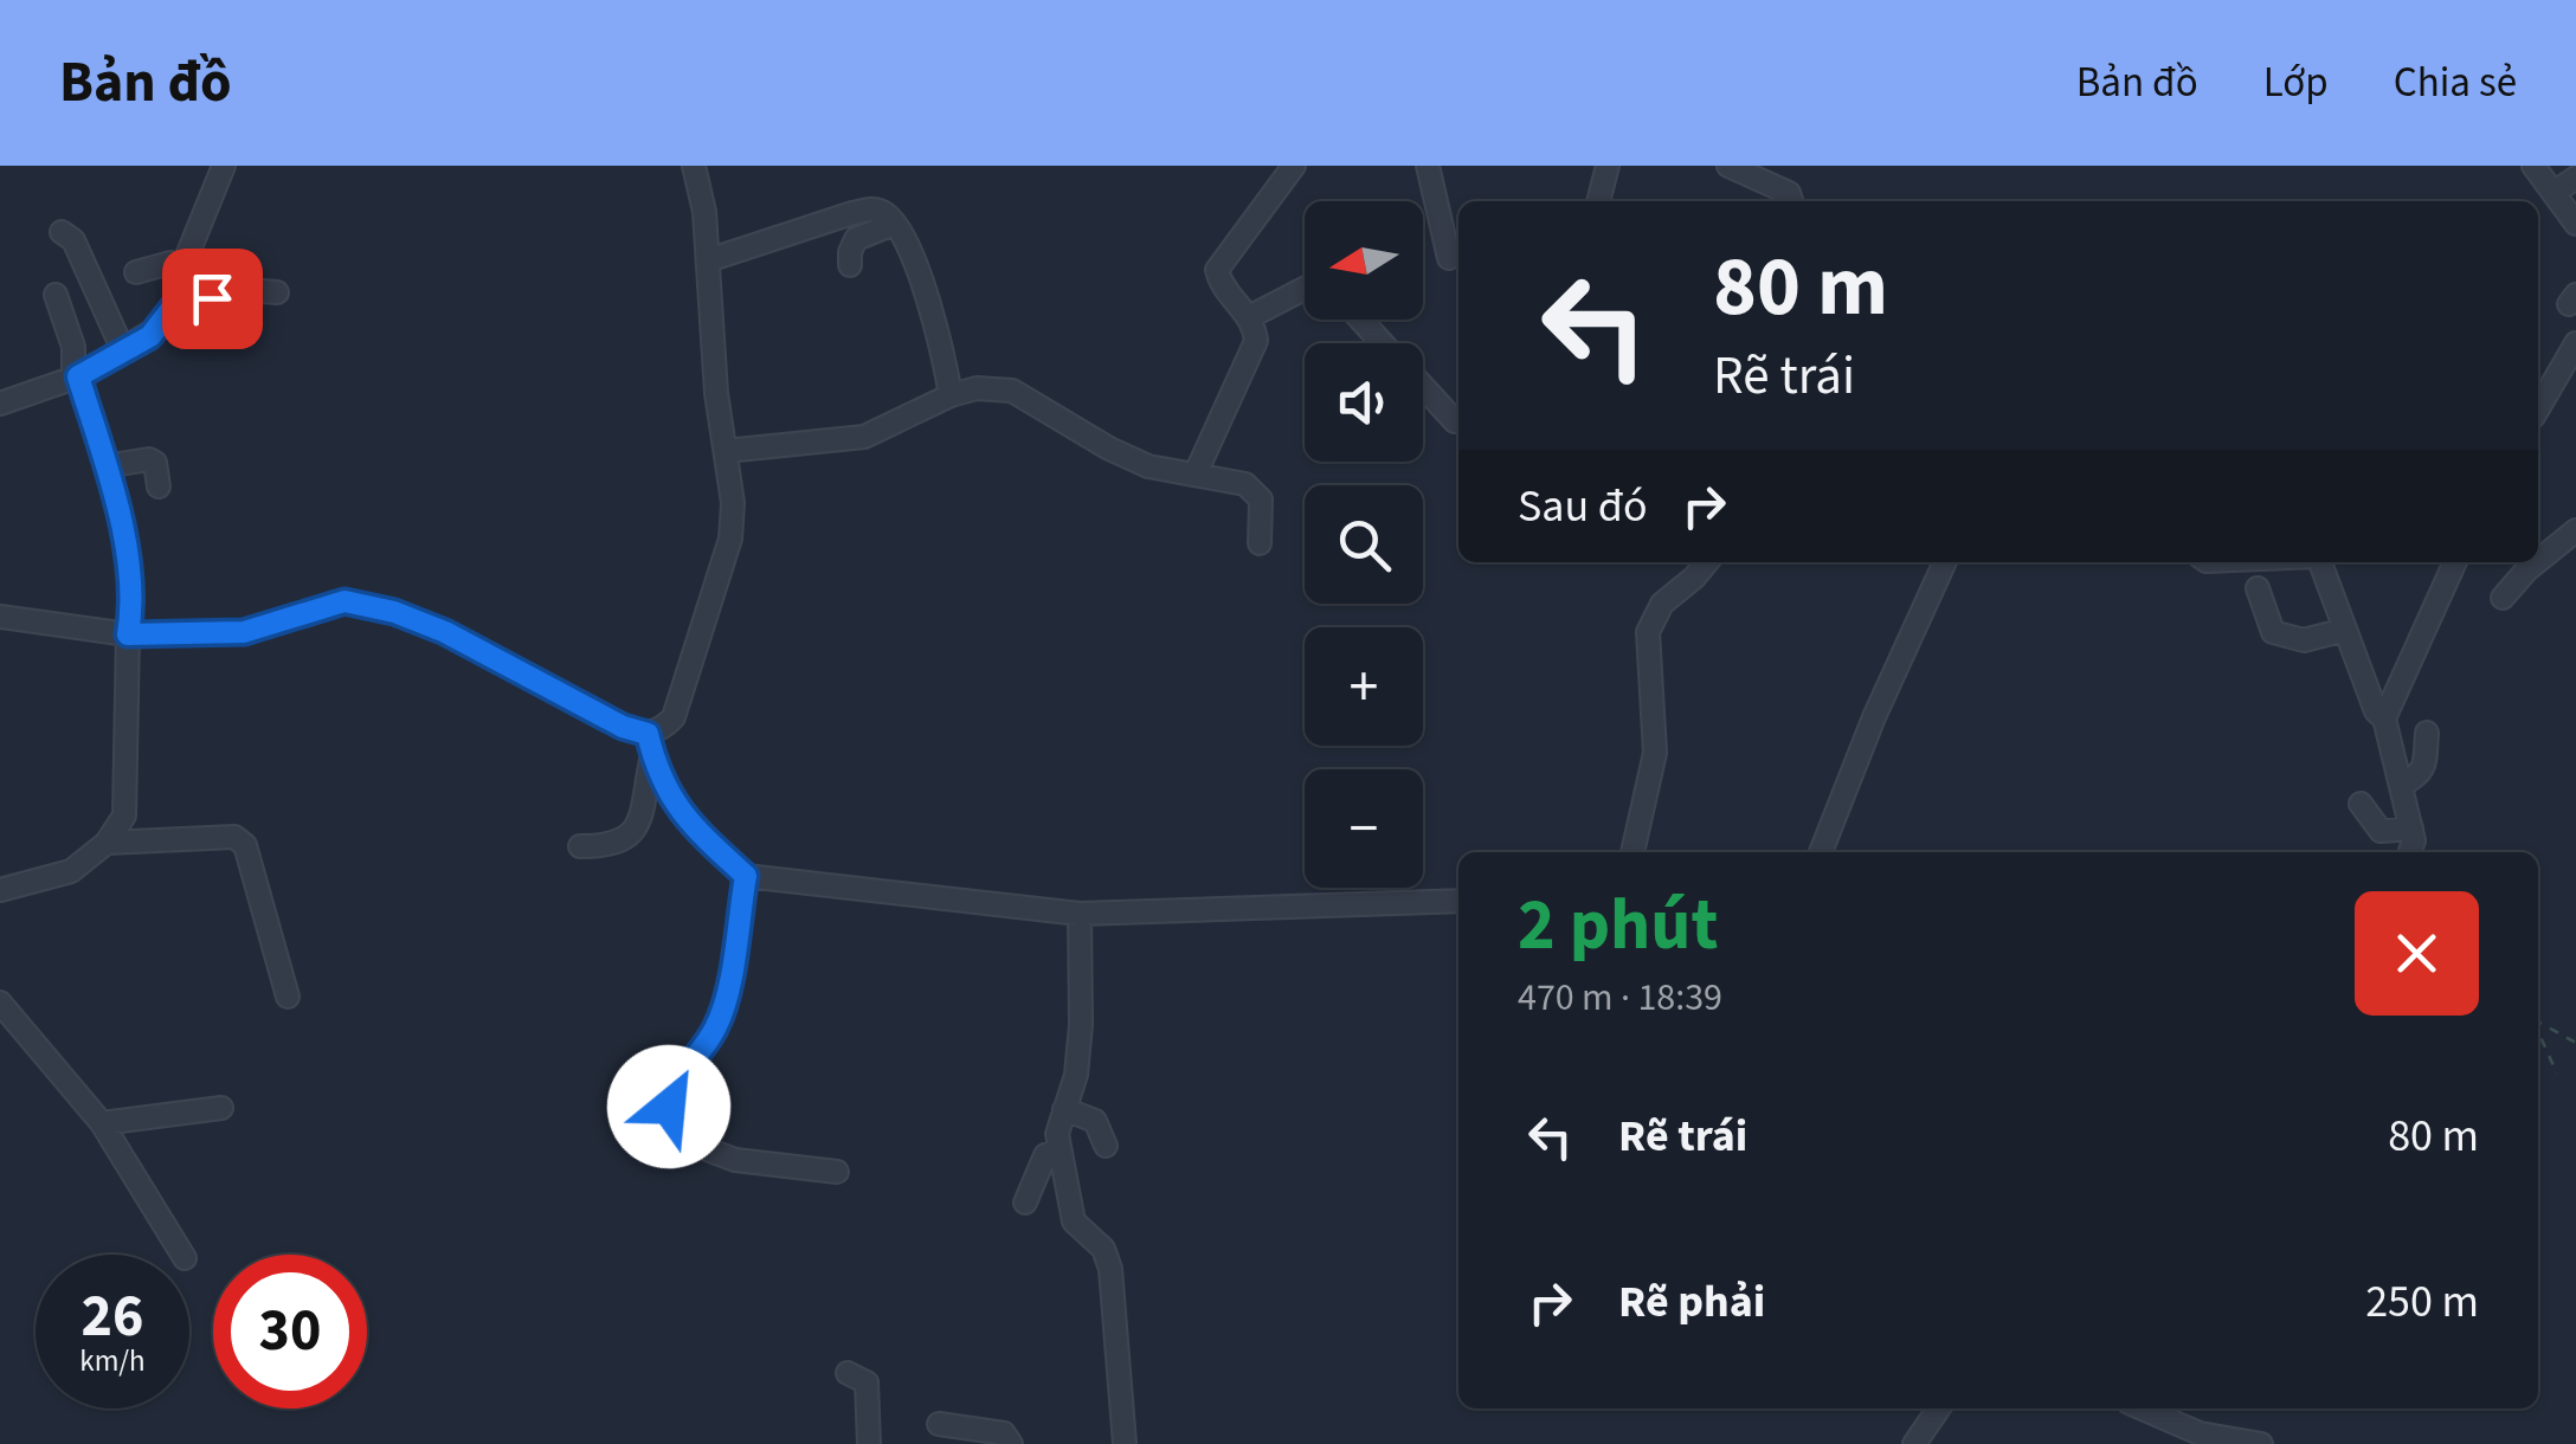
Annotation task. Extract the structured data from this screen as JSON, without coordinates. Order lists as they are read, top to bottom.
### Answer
{
  "north": "left",
  "page": {
    "header": "Bản đồ",
    "nav": ["Bản đồ", "Lớp", "Chia sẻ"],
    "map_buttons": ["+", "−"],
    "turn": ["80 m", "Rẽ trái"],
    "then": "Sau đó",
    "heading": ["2 phút", "470 m · 18:39"],
    "list": [
      {
        "name": "Rẽ trái",
        "value": "80 m"
      },
      {
        "name": "Rẽ phải",
        "value": "250 m"
      }
    ],
    "speed": "26 km/h",
    "limit": "30"
  }
}
